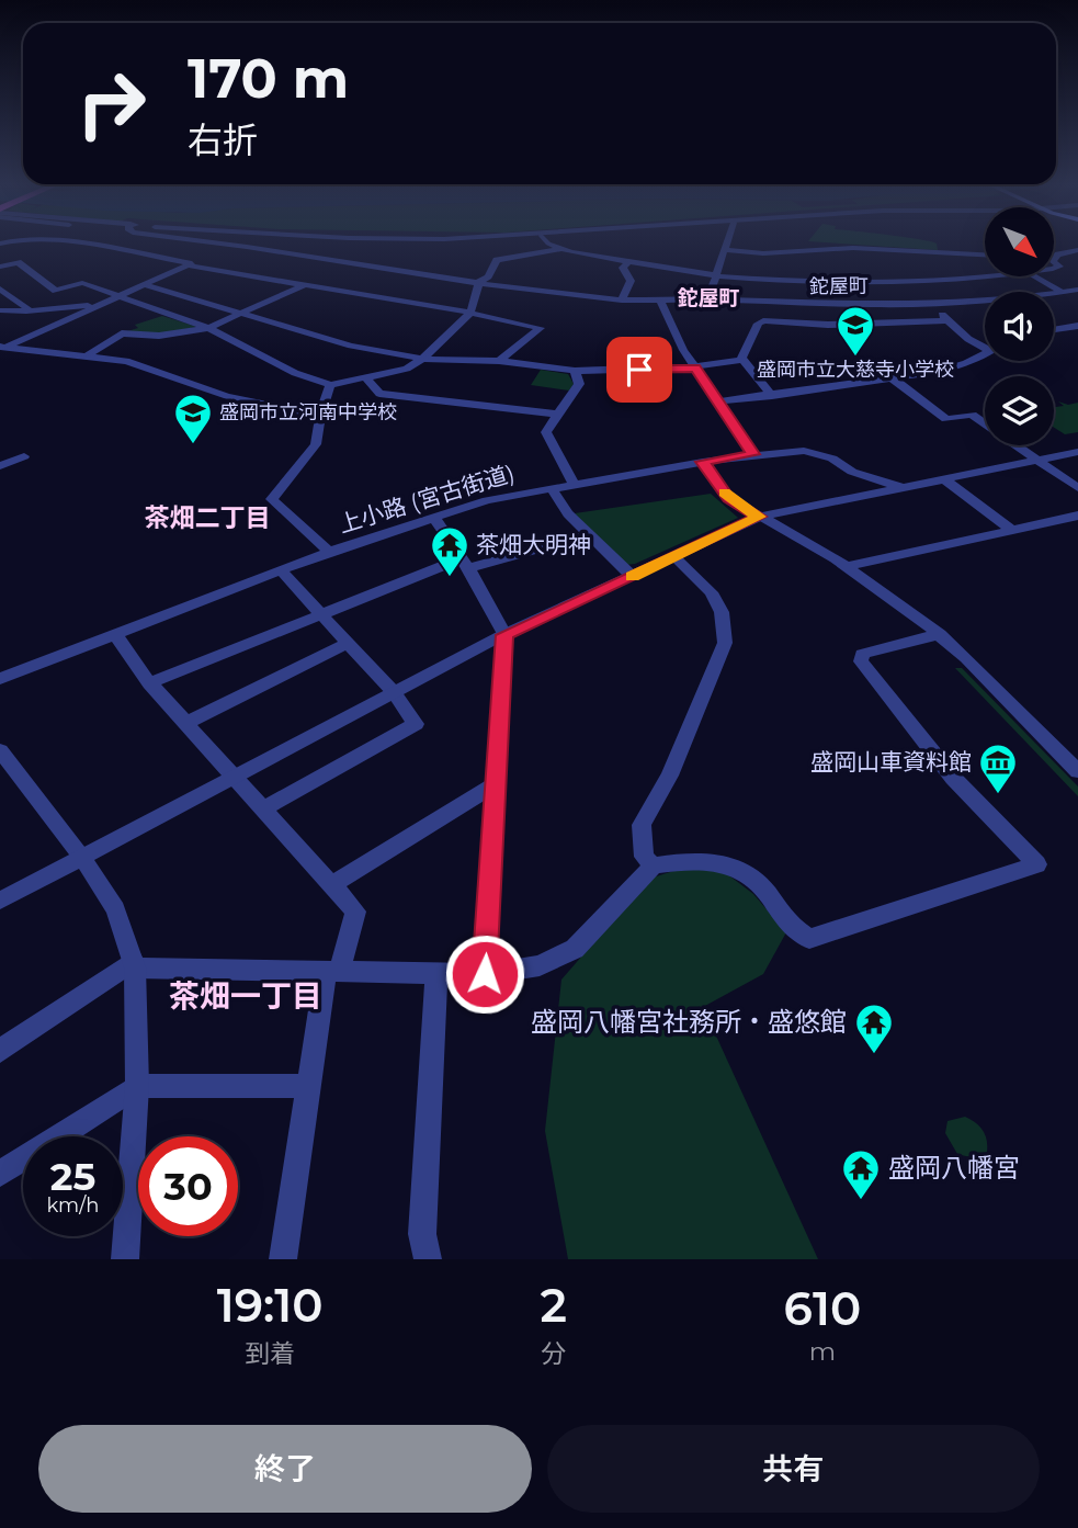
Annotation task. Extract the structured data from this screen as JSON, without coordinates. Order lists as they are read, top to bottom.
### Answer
{
  "streets": {
    "street": ["鉈屋町", "上小路 (宮古街道)"]
  },
  "districts": ["鉈屋町", "茶畑二丁目", "茶畑一丁目"],
  "places": {
    "school or university": ["盛岡市立大慈寺小学校", "盛岡市立河南中学校"],
    "temple": ["茶畑大明神", "盛岡八幡宮社務所・盛悠館", "盛岡八幡宮"],
    "museum": ["盛岡山車資料館"]
  },
  "north": "bottom right",
  "page": {
    "turn": ["170 m", "右折"],
    "speed": "25 km/h",
    "limit": "30",
    "eta": [
      "19:10",
      "到着",
      "2",
      "分",
      "610",
      "m"
    ],
    "buttons": ["終了", "共有"]
  }
}
